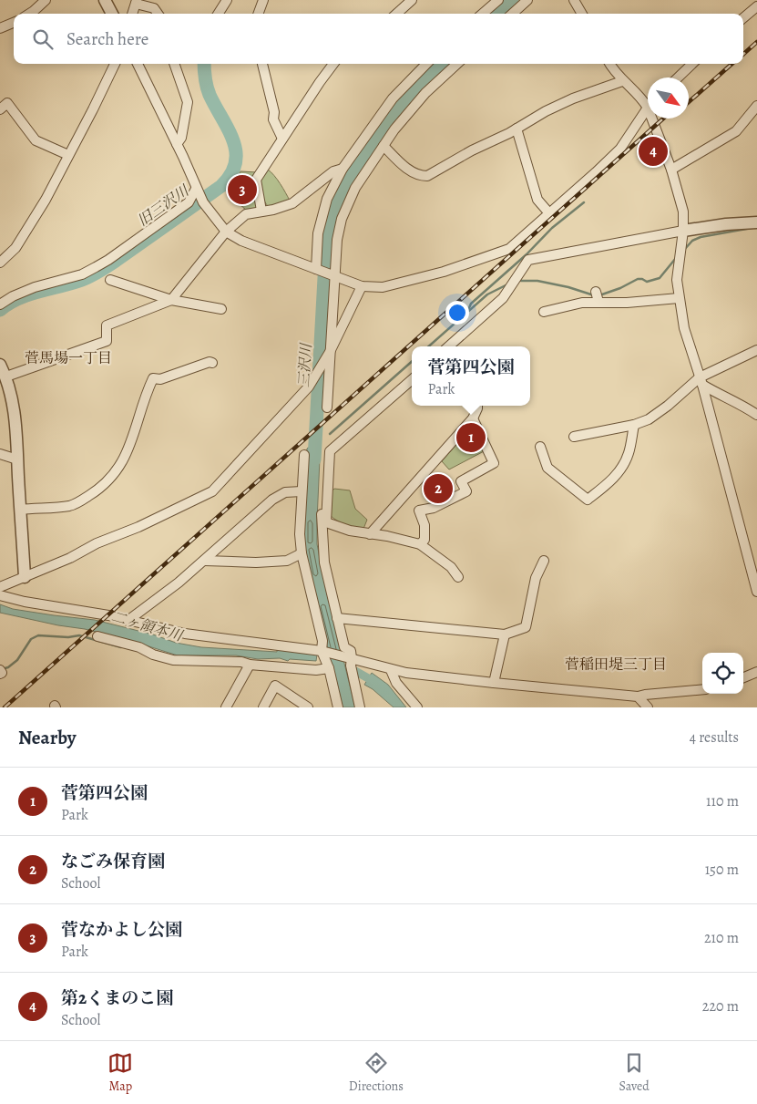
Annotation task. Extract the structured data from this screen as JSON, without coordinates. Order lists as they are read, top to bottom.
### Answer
{
  "districts": ["菅馬場一丁目", "菅稲田堤三丁目"],
  "water": ["旧三沢川", "三沢川", "二ヶ領本川"],
  "north": "bottom right",
  "page": {
    "search": "Search here",
    "pins": [
      "4",
      "3",
      "1",
      "2"
    ],
    "popup": ["菅第四公園", "Park"],
    "heading": ["Nearby", "4 results"],
    "list": [
      {
        "mark": "1",
        "name": "菅第四公園",
        "note": "Park",
        "value": "110 m"
      },
      {
        "mark": "2",
        "name": "なごみ保育園",
        "note": "School",
        "value": "150 m"
      },
      {
        "mark": "3",
        "name": "菅なかよし公園",
        "note": "Park",
        "value": "210 m"
      },
      {
        "mark": "4",
        "name": "第2くまのこ園",
        "note": "School",
        "value": "220 m"
      }
    ],
    "nav": ["Map", "Directions", "Saved"]
  }
}
